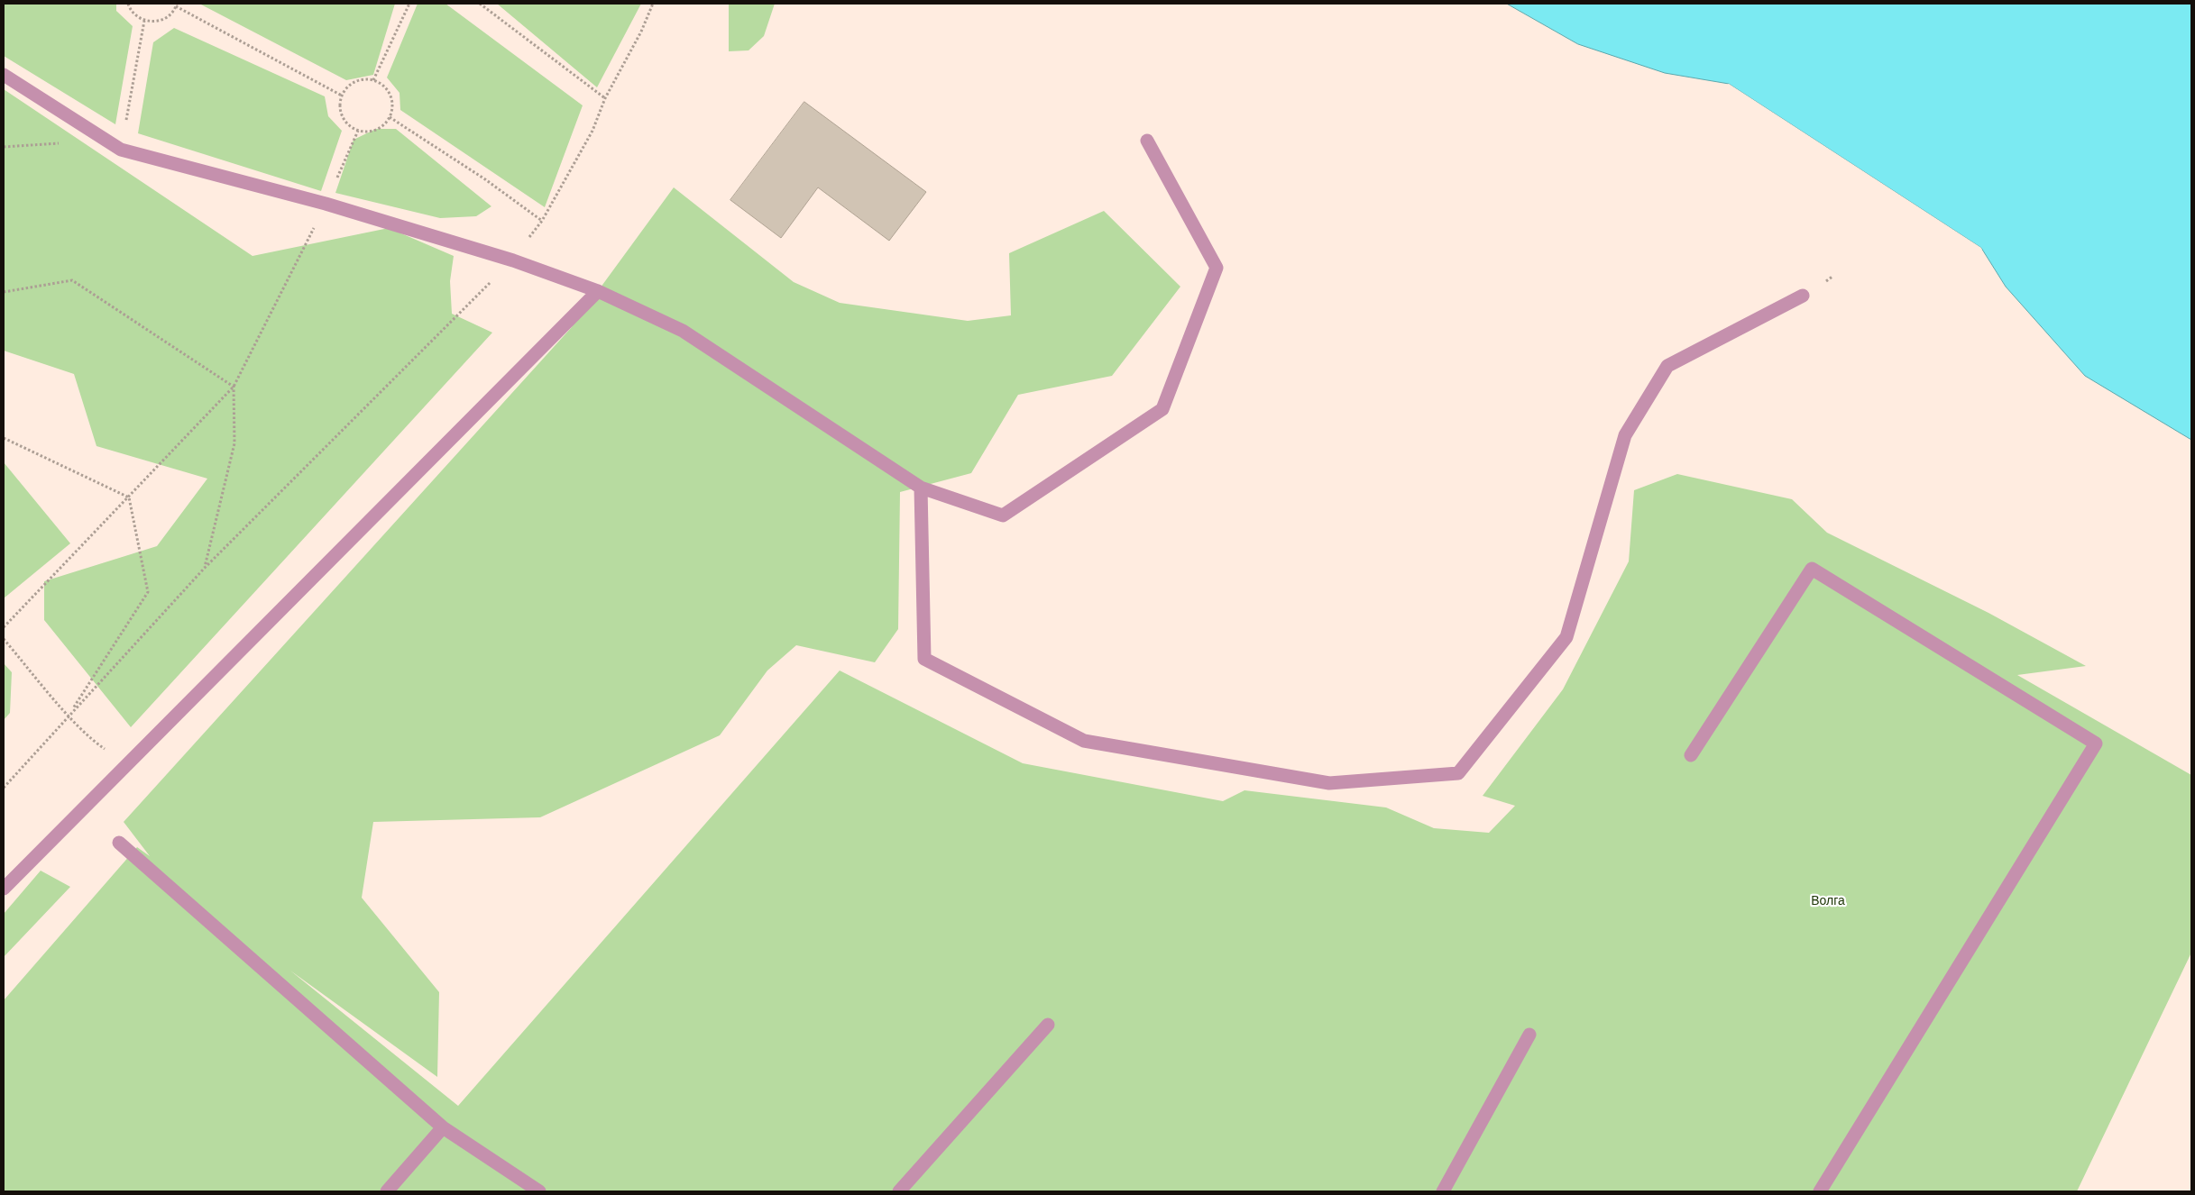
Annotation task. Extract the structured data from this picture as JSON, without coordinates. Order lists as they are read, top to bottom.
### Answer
{
  "parks": ["Волга"]
}
